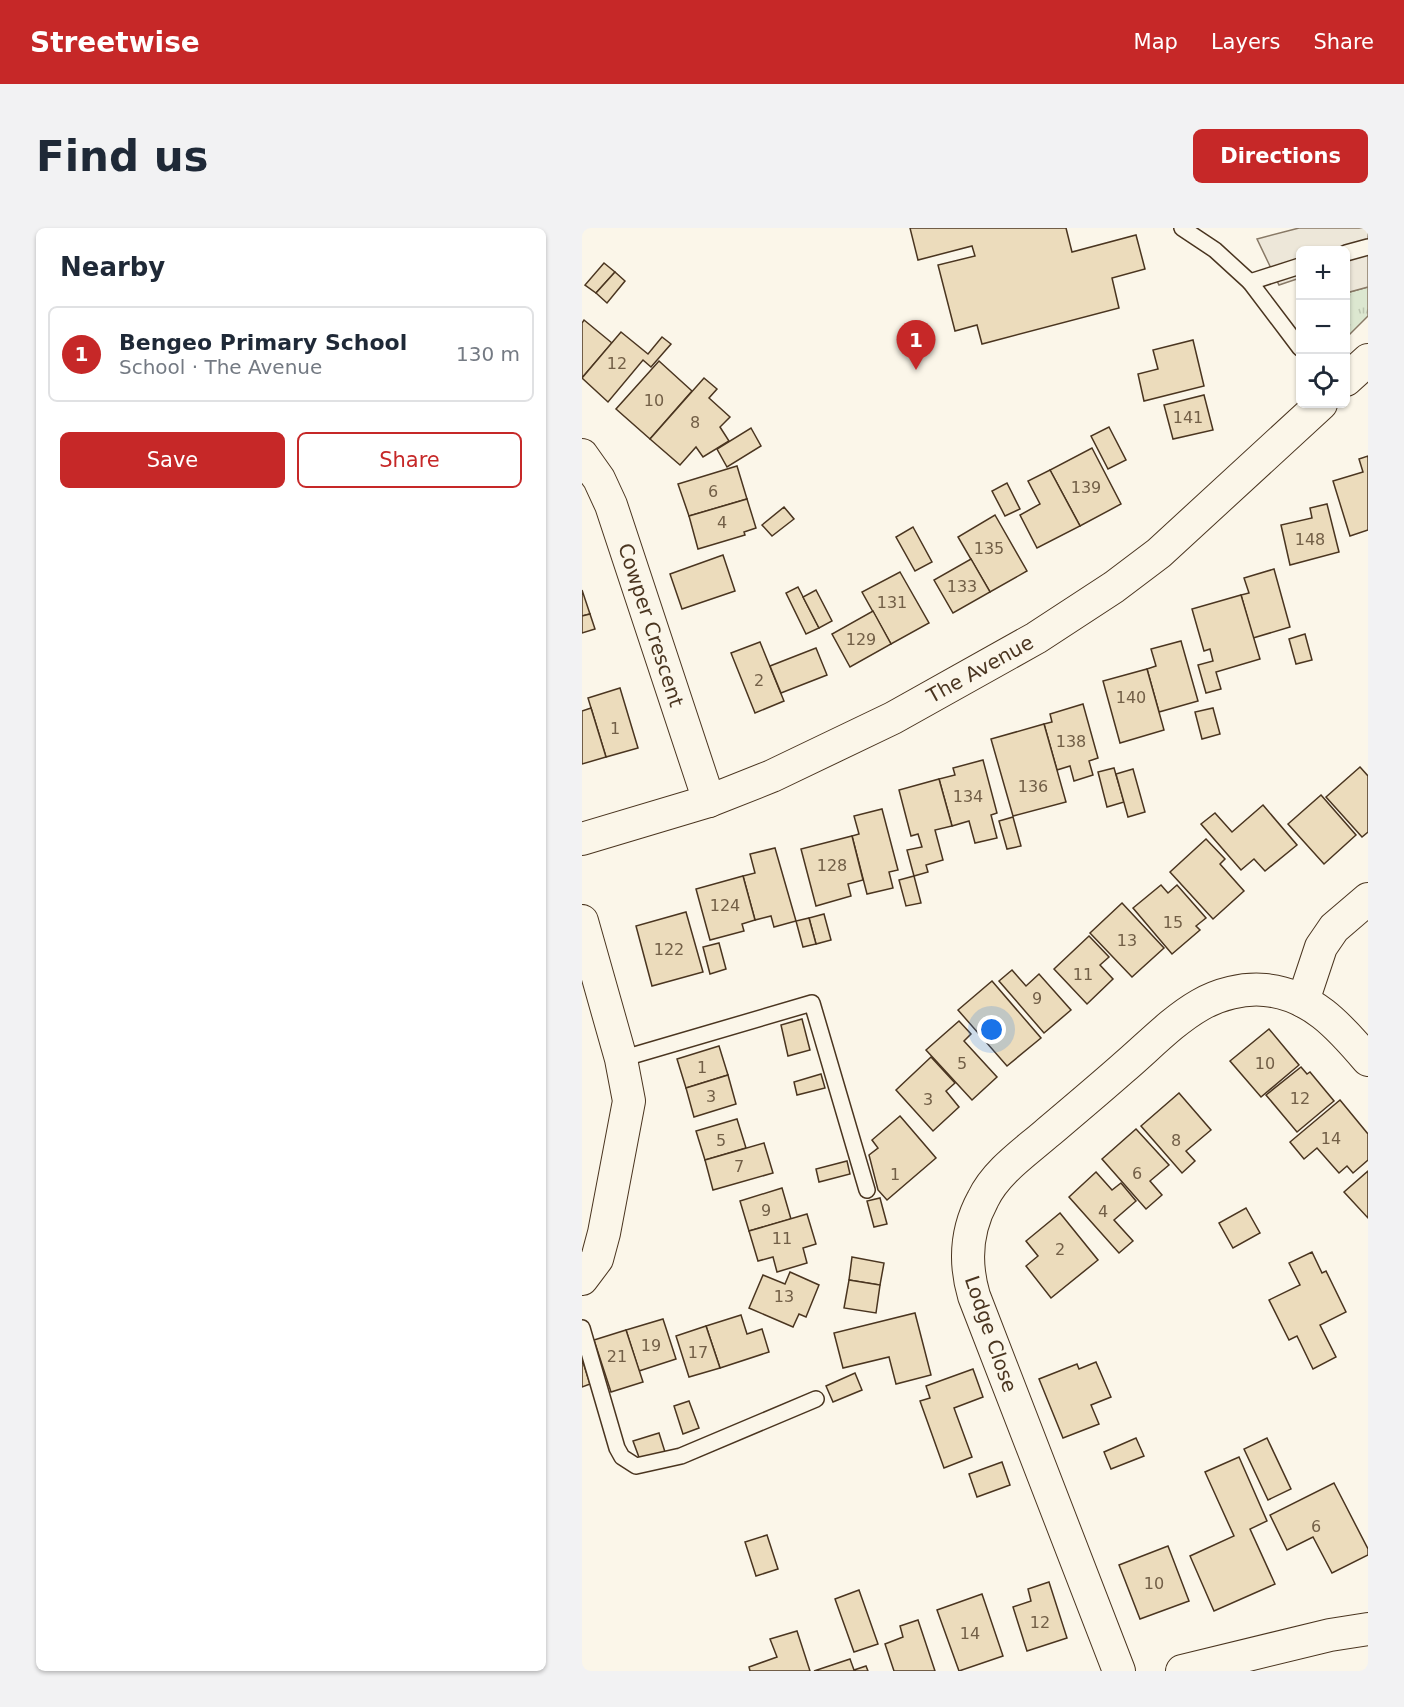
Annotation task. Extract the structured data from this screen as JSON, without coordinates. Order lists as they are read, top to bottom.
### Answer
{
  "streets": {
    "street": ["Cowper Crescent", "The Avenue", "Lodge Close"]
  },
  "crossings": [
    ["Cowper Crescent", "The Avenue"]
  ],
  "house_numbers": [
    "12",
    "10",
    "141",
    "8",
    "139",
    "6",
    "4",
    "148",
    "135",
    "133",
    "131",
    "129",
    "2",
    "140",
    "1",
    "138",
    "136",
    "134",
    "128",
    "124",
    "15",
    "13",
    "122",
    "11",
    "9",
    "5",
    "10",
    "1",
    "3",
    "12",
    "3",
    "14",
    "5",
    "8",
    "7",
    "6",
    "1",
    "9",
    "4",
    "11",
    "2",
    "13",
    "19",
    "17",
    "21",
    "6",
    "10",
    "12",
    "14"
  ],
  "page": {
    "header": "Streetwise",
    "nav": ["Map", "Layers", "Share"],
    "buttons": [
      "Directions",
      ["Save", "Share"]
    ],
    "title": "Find us",
    "heading": "Nearby",
    "map_buttons": ["+", "−"],
    "list": [
      {
        "mark": "1",
        "name": "Bengeo Primary School",
        "note": "School · The Avenue",
        "value": "130 m"
      }
    ],
    "pins": "1"
  }
}
